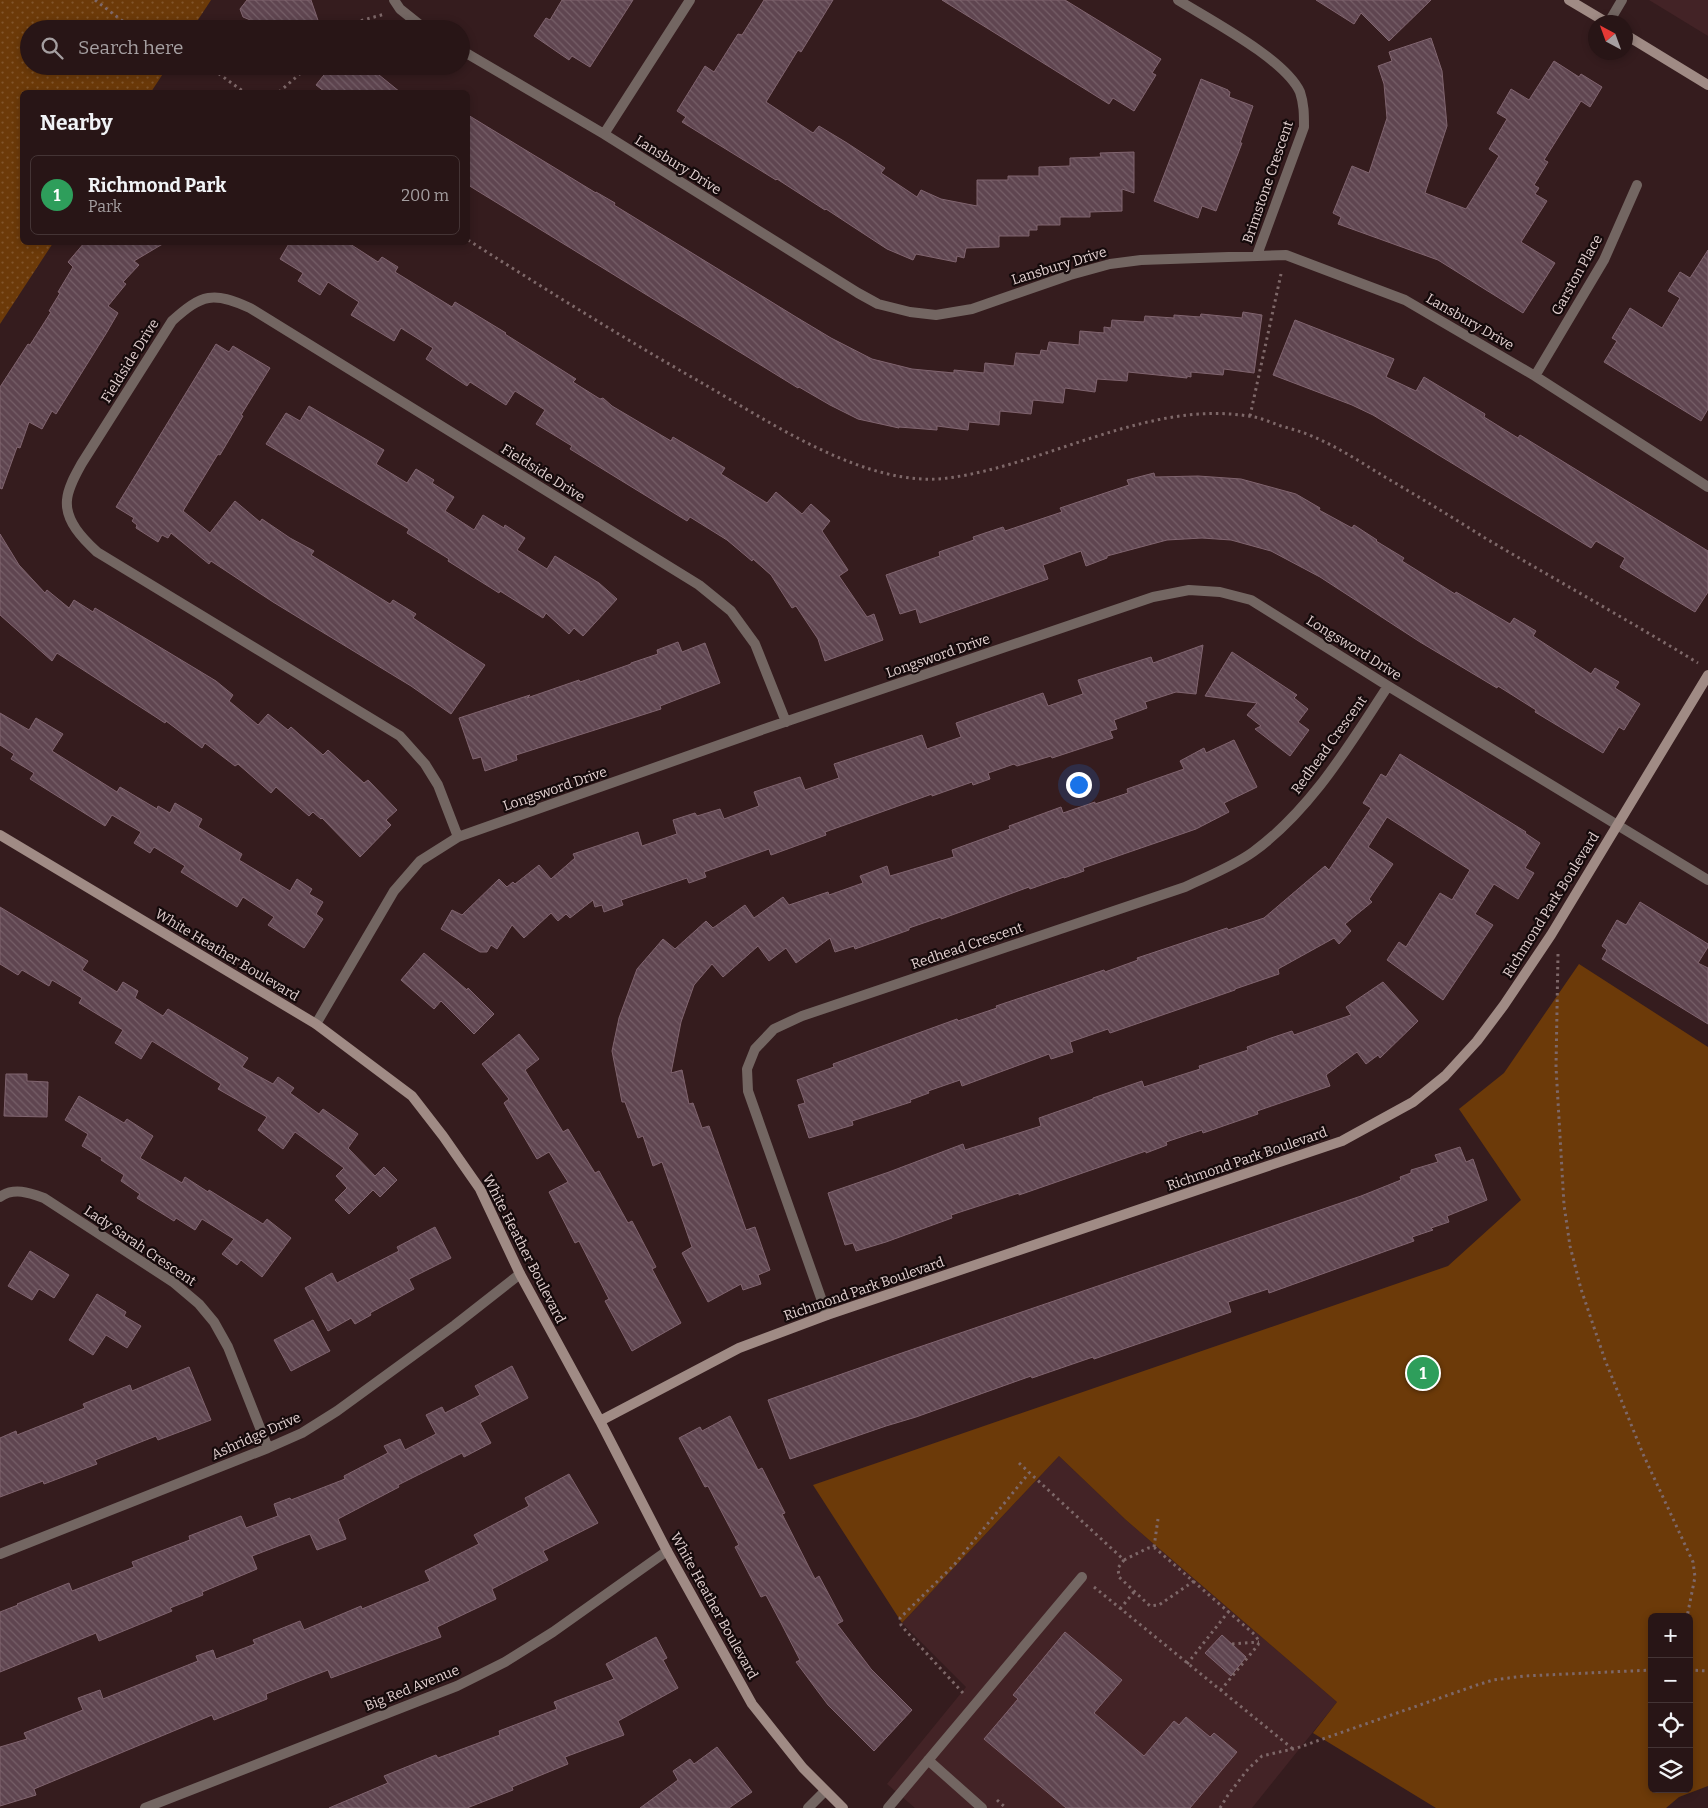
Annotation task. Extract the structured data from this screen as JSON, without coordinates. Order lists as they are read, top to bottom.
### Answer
{
  "streets": {
    "street": [
      "Lansbury Drive",
      "Brimstone Crescent",
      "Garston Place",
      "Fieldside Drive",
      "Longsword Drive",
      "Redhead Crescent",
      "Richmond Park Boulevard",
      "White Heather Boulevard",
      "Lady Sarah Crescent",
      "Ashridge Drive",
      "Big Red Avenue"
    ]
  },
  "crossings": [
    ["Lansbury Drive", "Brimstone Crescent"],
    ["Lansbury Drive", "Garston Place"],
    ["Fieldside Drive", "Longsword Drive"],
    ["Longsword Drive", "Redhead Crescent"],
    ["Longsword Drive", "Richmond Park Boulevard"],
    ["Longsword Drive", "White Heather Boulevard"],
    ["Redhead Crescent", "Richmond Park Boulevard"],
    ["Richmond Park Boulevard", "White Heather Boulevard"],
    ["White Heather Boulevard", "Ashridge Drive"],
    ["White Heather Boulevard", "Big Red Avenue"],
    ["Lady Sarah Crescent", "Ashridge Drive"]
  ],
  "north": "top left",
  "page": {
    "search": "Search here",
    "heading": "Nearby",
    "list": [
      {
        "mark": "1",
        "name": "Richmond Park",
        "note": "Park",
        "value": "200 m"
      }
    ],
    "pins": "1",
    "map_buttons": ["+", "−"]
  }
}
